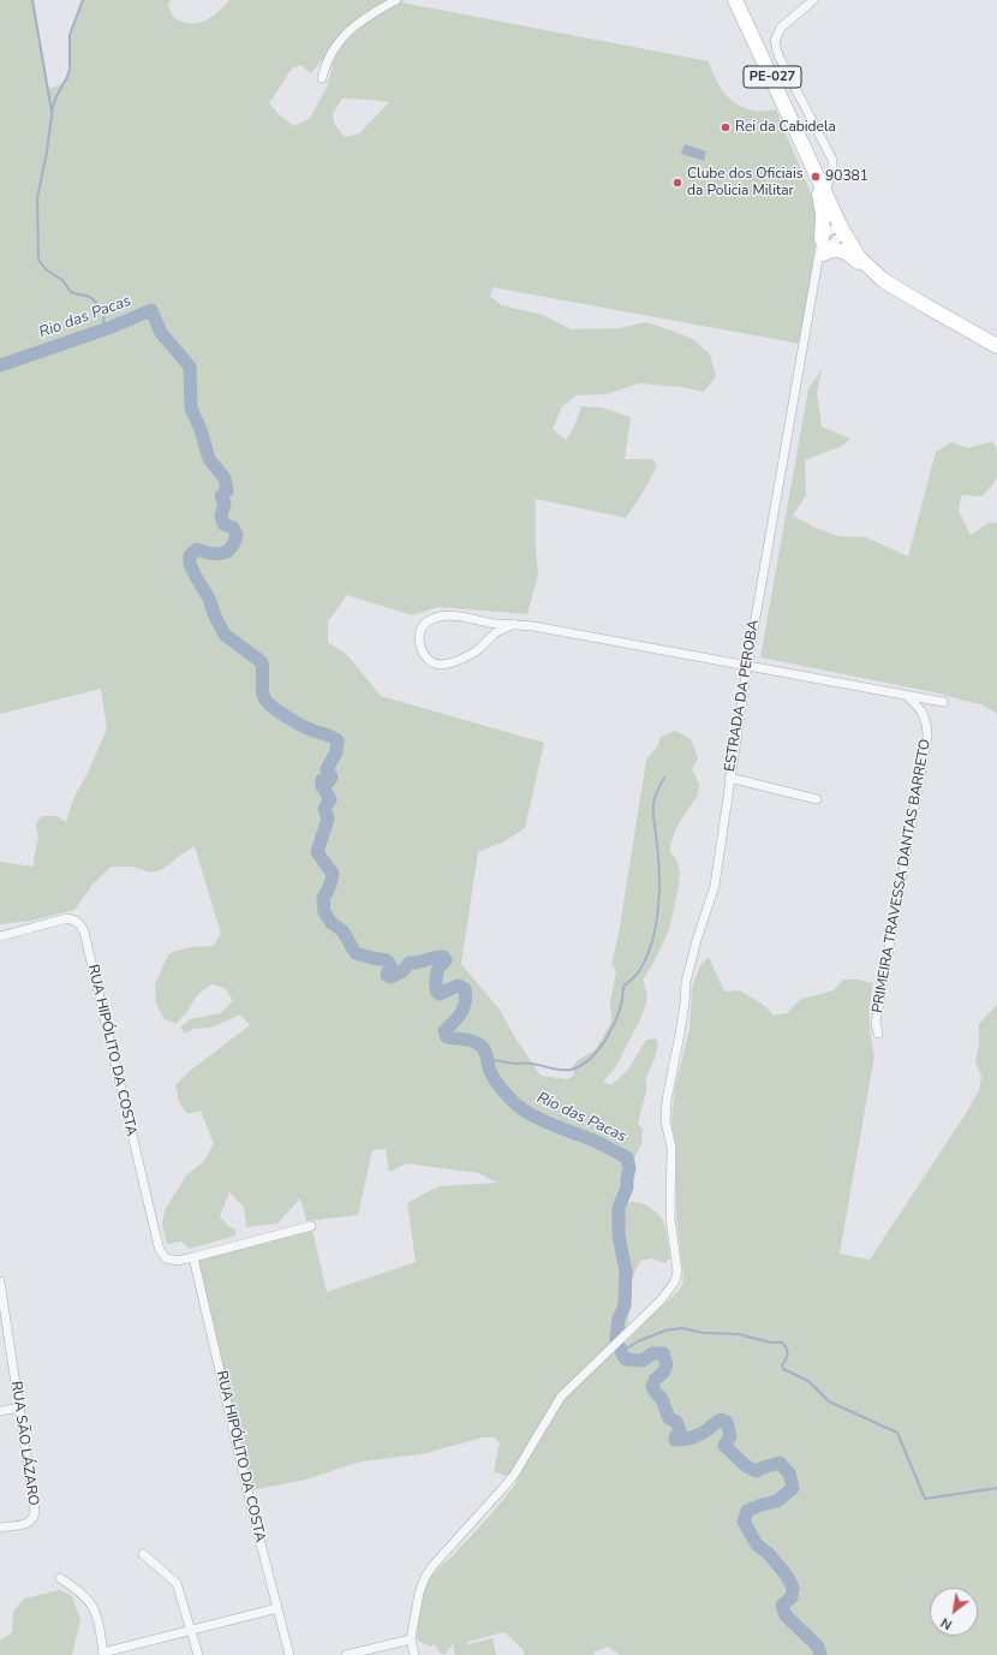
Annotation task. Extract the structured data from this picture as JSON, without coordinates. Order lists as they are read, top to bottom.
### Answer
{
  "streets": {
    "main road": ["PE-027"],
    "street": [
      "ESTRADA DA PEROBA",
      "PRIMEIRA TRAVESSA DANTAS BARRETO",
      "RUA HIPÓLITO DA COSTA",
      "RUA SÃO LÁZARO"
    ]
  },
  "water": ["Rio das Pacas"],
  "places": ["Rei da Cabidela", "90381", "Clube dos Oficiais da Policia Militar"],
  "north": "bottom left"
}
